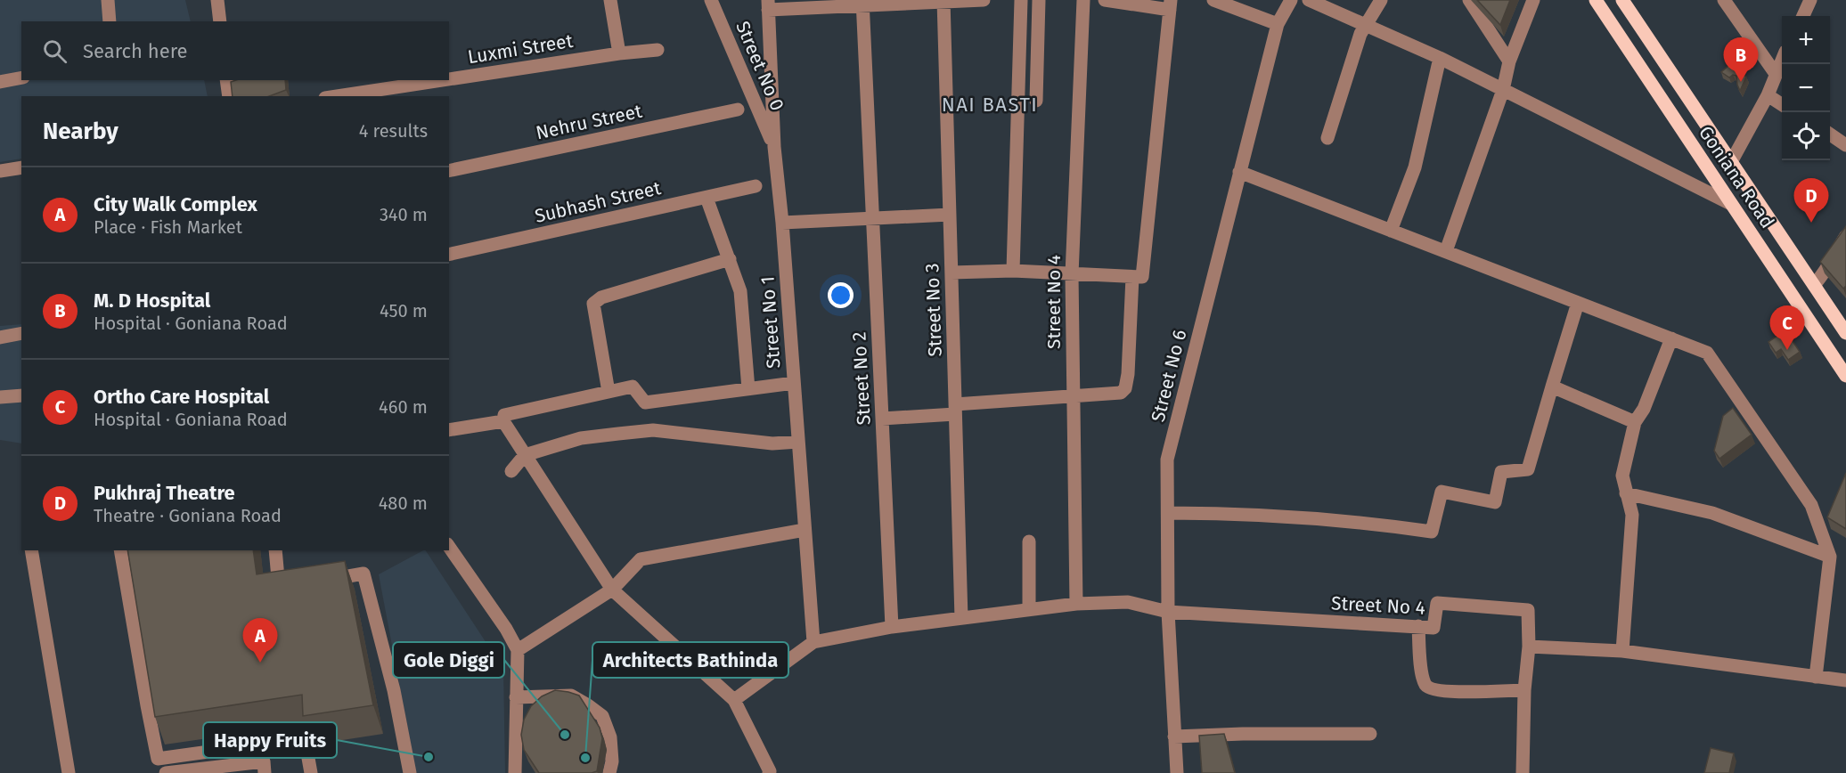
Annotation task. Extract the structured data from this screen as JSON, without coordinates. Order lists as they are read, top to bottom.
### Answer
{
  "streets": {
    "main road": ["Goniana Road"],
    "street": [
      "Luxmi Street",
      "Street No 0",
      "Nehru Street",
      "Subhash Street",
      "Street No 4",
      "Street No 3",
      "Street No 1",
      "Street No 6",
      "Street No 2"
    ]
  },
  "crossings": [
    ["Street No 0", "Street No 1"],
    ["Street No 4", "Street No 3"],
    ["Street No 4", "Street No 1"],
    ["Street No 4", "Street No 6"],
    ["Street No 4", "Street No 2"]
  ],
  "districts": ["NAI BASTI"],
  "places": ["Gole Diggi", "Happy Fruits", "Architects Bathinda"],
  "page": {
    "map_buttons": ["+", "−"],
    "search": "Search here",
    "pins": [
      "B",
      "D",
      "C",
      "A"
    ],
    "heading": ["Nearby", "4 results"],
    "list": [
      {
        "mark": "A",
        "name": "City Walk Complex",
        "note": "Place · Fish Market",
        "value": "340 m"
      },
      {
        "mark": "B",
        "name": "M. D Hospital",
        "note": "Hospital · Goniana Road",
        "value": "450 m"
      },
      {
        "mark": "C",
        "name": "Ortho Care Hospital",
        "note": "Hospital · Goniana Road",
        "value": "460 m"
      },
      {
        "mark": "D",
        "name": "Pukhraj Theatre",
        "note": "Theatre · Goniana Road",
        "value": "480 m"
      }
    ]
  }
}
